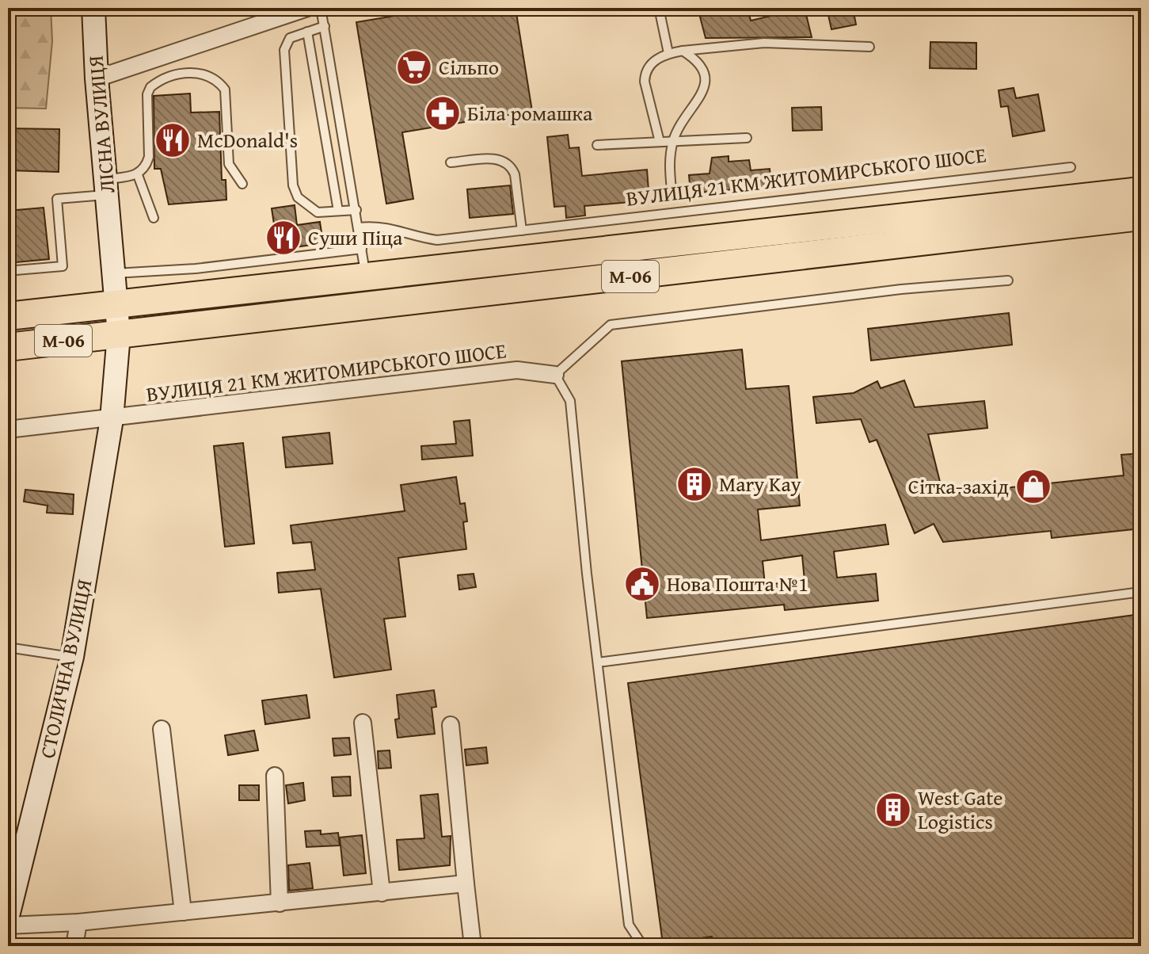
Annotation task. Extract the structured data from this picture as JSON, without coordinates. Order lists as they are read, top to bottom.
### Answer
{
  "streets": {
    "highway": ["М-06"],
    "main road": ["ЛІСНА ВУЛИЦЯ", "СТОЛИЧНА ВУЛИЦЯ"],
    "street": ["ВУЛИЦЯ 21 КМ ЖИТОМИРСЬКОГО ШОСЕ"]
  },
  "crossings": [
    ["ЛІСНА ВУЛИЦЯ", "М-06"],
    ["ЛІСНА ВУЛИЦЯ", "СТОЛИЧНА ВУЛИЦЯ"],
    ["ВУЛИЦЯ 21 КМ ЖИТОМИРСЬКОГО ШОСЕ", "СТОЛИЧНА ВУЛИЦЯ"],
    ["М-06", "СТОЛИЧНА ВУЛИЦЯ"]
  ],
  "places": {
    "supermarket": ["Сільпо"],
    "pharmacy": ["Біла ромашка"],
    "restaurant": ["McDonald's", "Суши Піца"],
    "building": ["Mary Kay", "West Gate Logistics"],
    "shop": ["Сітка-захід"],
    "public building": ["Нова Пошта №1"]
  }
}
